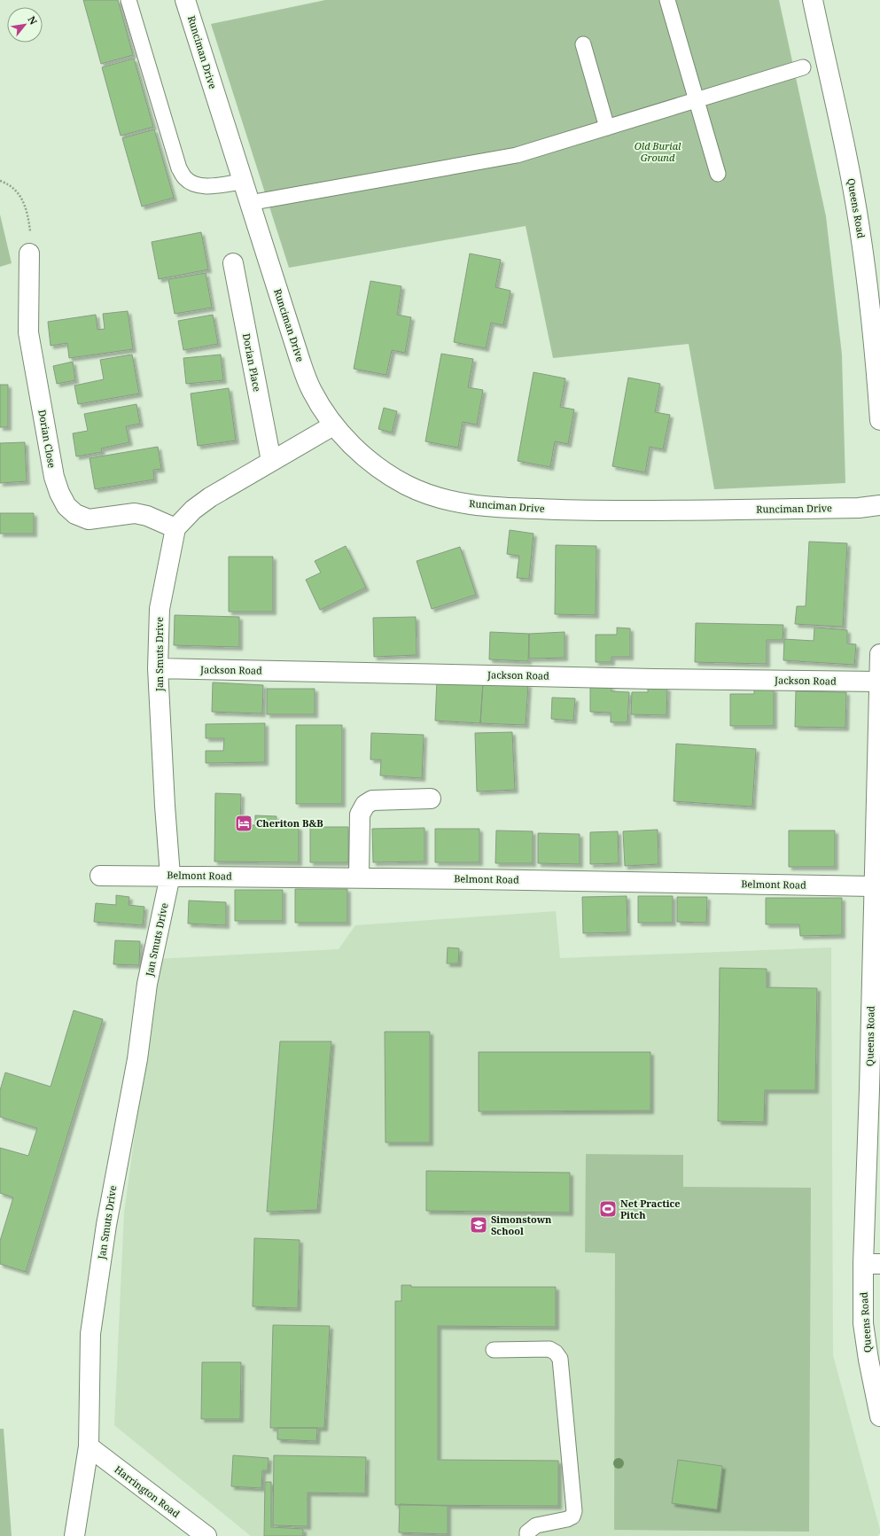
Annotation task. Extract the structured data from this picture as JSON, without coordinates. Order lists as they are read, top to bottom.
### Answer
{
  "streets": {
    "street": [
      "Runciman Drive",
      "Queens Road",
      "Dorian Place",
      "Dorian Close",
      "Jan Smuts Drive",
      "Jackson Road",
      "Belmont Road",
      "Harrington Road"
    ]
  },
  "crossings": [
    ["Queens Road", "Jackson Road"],
    ["Queens Road", "Belmont Road"],
    ["Dorian Close", "Jan Smuts Drive"],
    ["Jan Smuts Drive", "Jackson Road"],
    ["Jan Smuts Drive", "Belmont Road"],
    ["Jan Smuts Drive", "Harrington Road"]
  ],
  "parks": ["Old Burial Ground"],
  "places": {
    "hotel": ["Cheriton B&B"],
    "sports": ["Net Practice Pitch"],
    "school or university": ["Simonstown School"]
  },
  "north": "top right"
}
